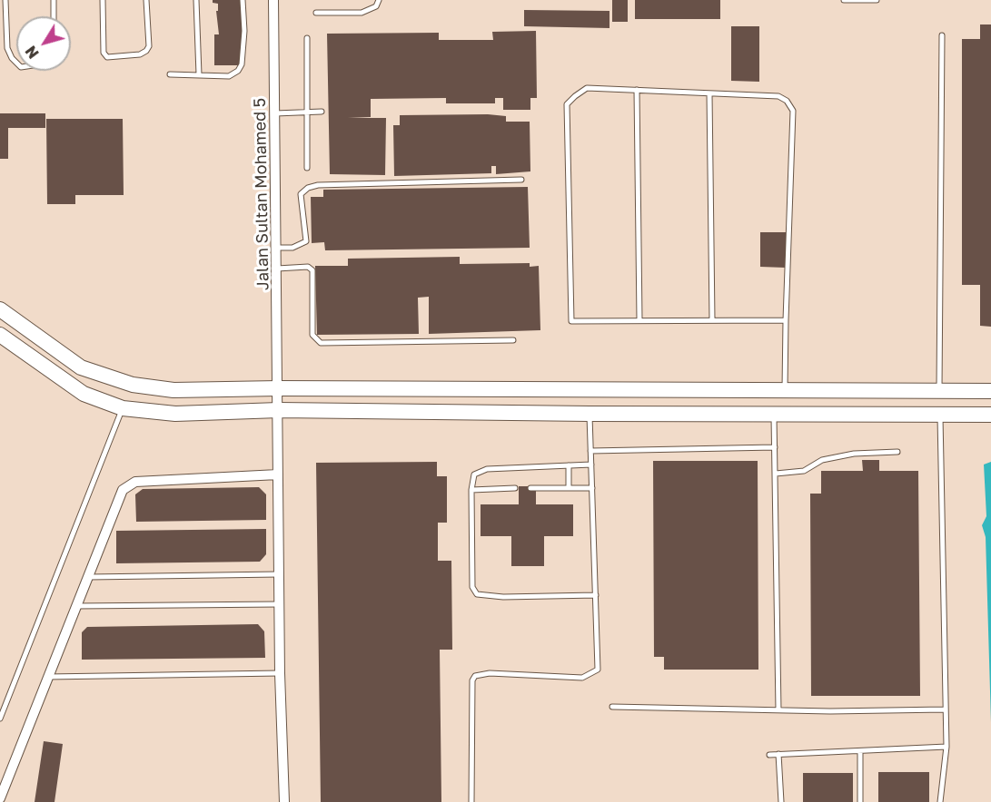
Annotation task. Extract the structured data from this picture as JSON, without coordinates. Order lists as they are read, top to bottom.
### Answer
{
  "streets": {
    "street": ["Jalan Sultan Mohamed 5"]
  },
  "north": "bottom left"
}
